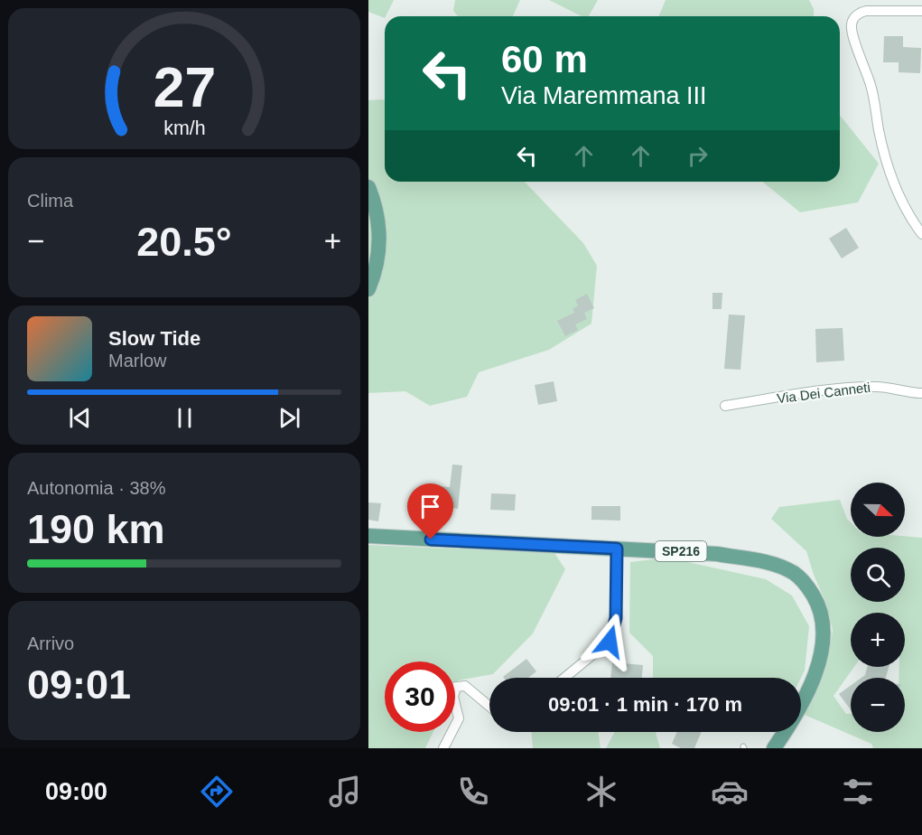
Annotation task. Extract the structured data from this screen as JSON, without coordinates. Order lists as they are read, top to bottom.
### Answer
{
  "streets": {
    "main road": ["SP216"],
    "street": ["Via Dei Canneti"]
  },
  "north": "right",
  "page": {
    "turn": ["60 m", "Via Maremmana III"],
    "tile": [
      "Clima",
      ["Autonomia · 38%", "190 km"],
      ["Arrivo", "09:01"]
    ],
    "heat": ["−", "20.5°", "+"],
    "song": ["Slow Tide", "Marlow"],
    "map_buttons": ["+", "−"],
    "limit": "30",
    "trip": "09:01 · 1 min · 170 m",
    "tabs": "09:00",
    "gauge": ["27", "km/h"]
  }
}
